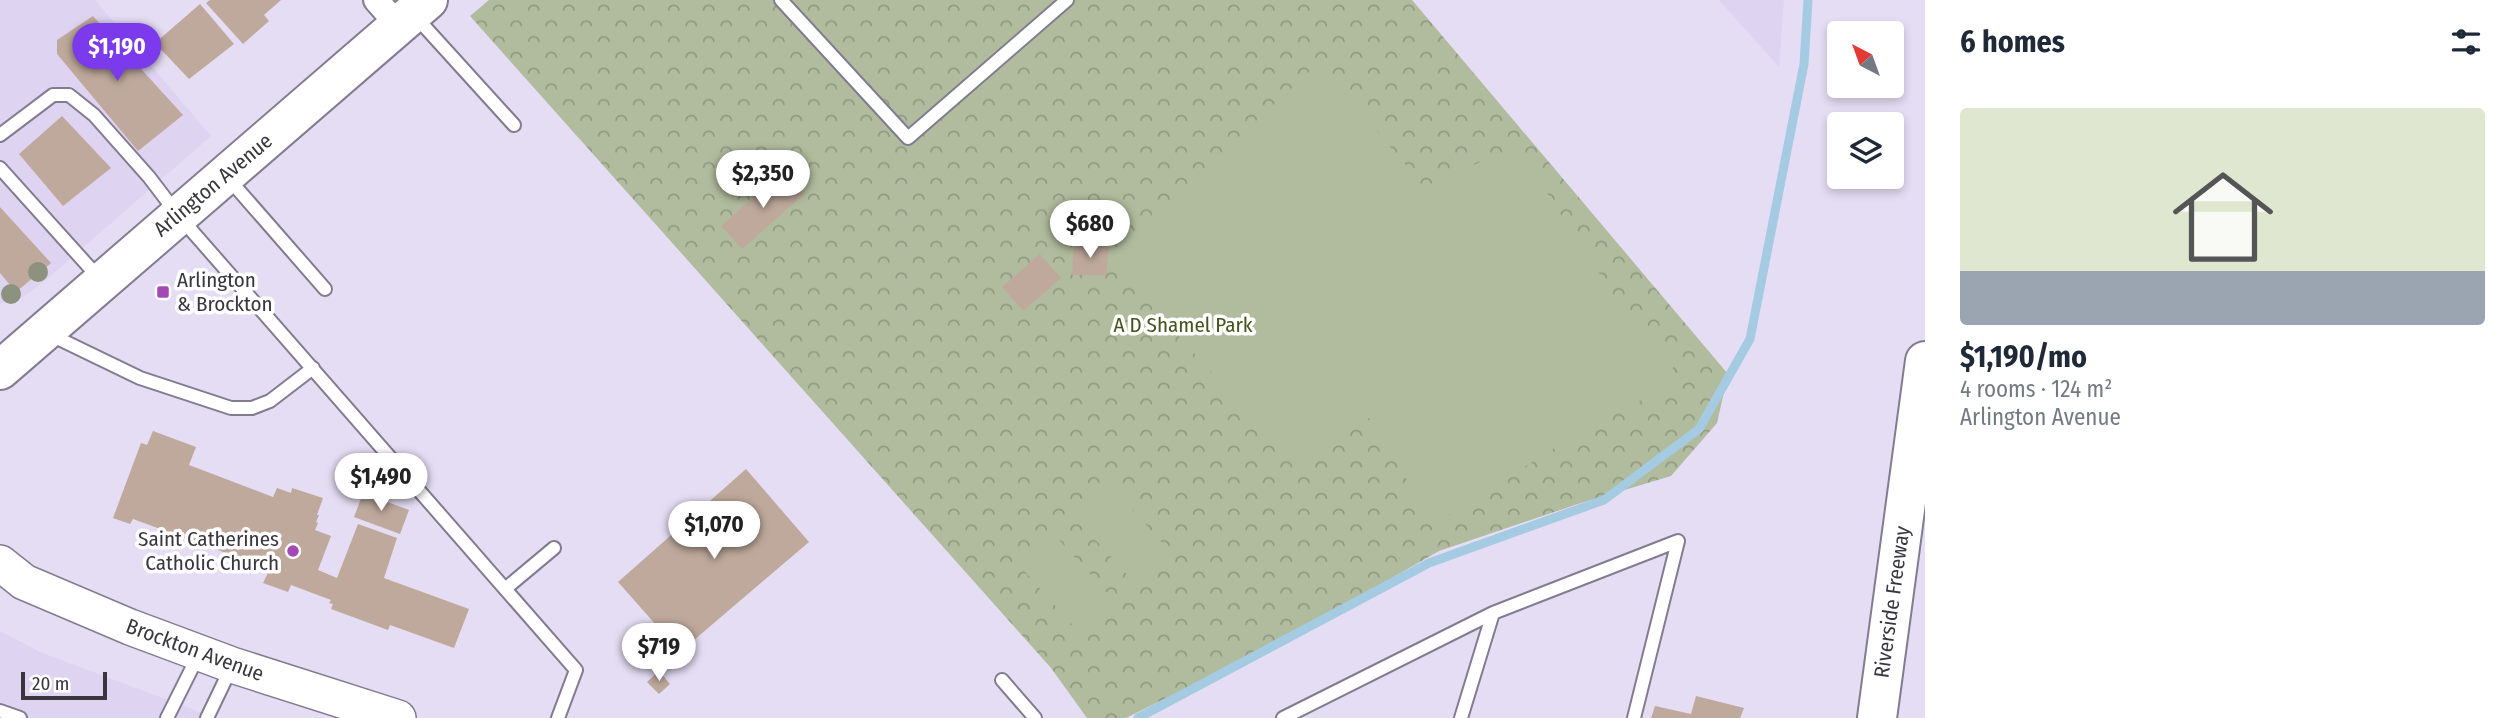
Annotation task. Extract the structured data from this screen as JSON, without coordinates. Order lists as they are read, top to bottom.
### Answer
{
  "streets": {
    "main road": ["Arlington Avenue", "Riverside Freeway", "Brockton Avenue"]
  },
  "parks": ["A D Shamel Park"],
  "places": {
    "transit": ["Arlington & Brockton"],
    "other": ["Saint Catherines Catholic Church"]
  },
  "scale_bar": "20 m",
  "north": "top left",
  "page": {
    "heading": "6 homes",
    "price": [
      "$1,190",
      "$2,350",
      "$680",
      "$1,490",
      "$1,070",
      "$719"
    ],
    "list": [
      {
        "name": "$1,190/mo",
        "note": "4 rooms · 124 m² · Arlington Avenue"
      }
    ],
    "scale": "20 m"
  }
}
